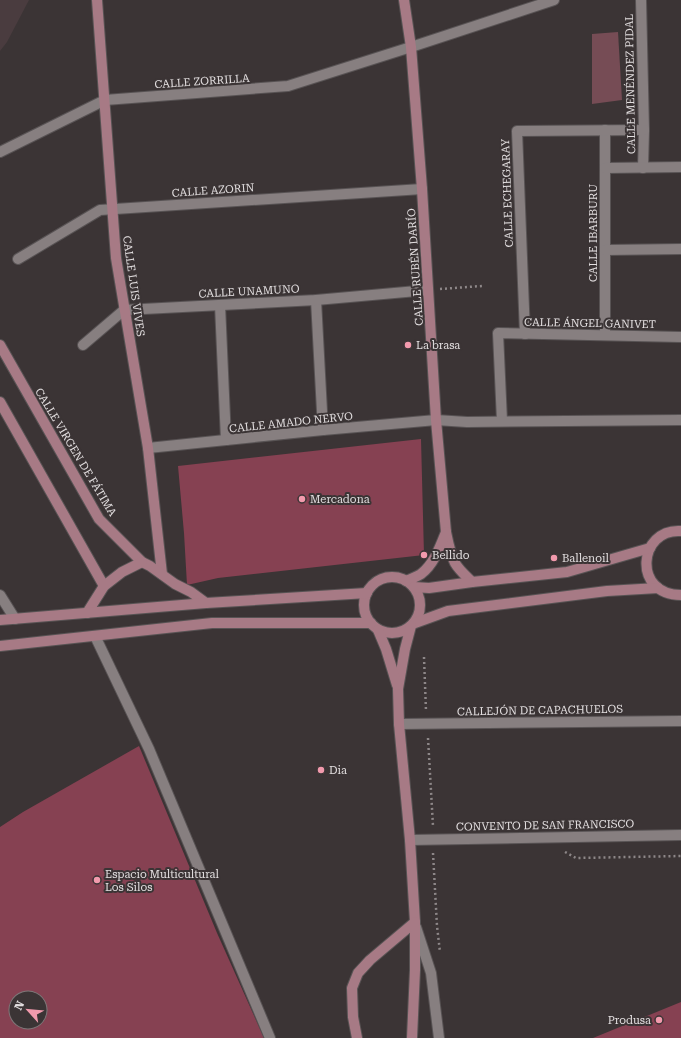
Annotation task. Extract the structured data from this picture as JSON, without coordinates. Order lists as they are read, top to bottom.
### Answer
{
  "streets": {
    "street": [
      "CALLE ZORRILLA",
      "CALLE MENÉNDEZ PIDAL",
      "CALLE AZORIN",
      "CALLE ECHEGARAY",
      "CALLE IBARBURU",
      "CALLE RUBÉN DARÍO",
      "CALLE LUIS VIVES",
      "CALLE UNAMUNO",
      "CALLE ÁNGEL GANIVET",
      "CALLE AMADO NERVO",
      "CALLE VIRGEN DE FÁTIMA",
      "CALLEJÓN DE CAPACHUELOS",
      "CONVENTO DE SAN FRANCISCO"
    ]
  },
  "crossings": [
    ["CALLE ZORRILLA", "CALLE RUBÉN DARÍO"],
    ["CALLE ZORRILLA", "CALLE LUIS VIVES"],
    ["CALLE MENÉNDEZ PIDAL", "CALLE ECHEGARAY"],
    ["CALLE AZORIN", "CALLE RUBÉN DARÍO"],
    ["CALLE AZORIN", "CALLE LUIS VIVES"],
    ["CALLE ECHEGARAY", "CALLE IBARBURU"],
    ["CALLE ECHEGARAY", "CALLE ÁNGEL GANIVET"],
    ["CALLE IBARBURU", "CALLE ÁNGEL GANIVET"],
    ["CALLE RUBÉN DARÍO", "CALLE UNAMUNO"],
    ["CALLE RUBÉN DARÍO", "CALLE AMADO NERVO"],
    ["CALLE LUIS VIVES", "CALLE UNAMUNO"],
    ["CALLE LUIS VIVES", "CALLE AMADO NERVO"],
    ["CALLE LUIS VIVES", "CALLE VIRGEN DE FÁTIMA"],
    ["CALLE ÁNGEL GANIVET", "CALLE AMADO NERVO"]
  ],
  "places": [
    "La brasa",
    "Mercadona",
    "Bellido",
    "Ballenoil",
    "Dia",
    "Espacio Multicultural Los Silos",
    "Produsa"
  ],
  "north": "top left"
}
